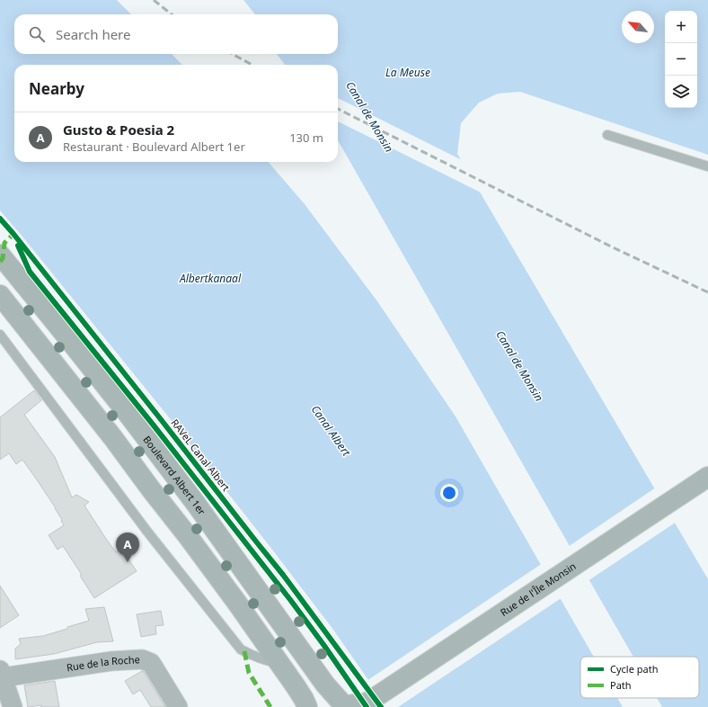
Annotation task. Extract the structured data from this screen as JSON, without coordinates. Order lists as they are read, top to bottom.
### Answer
{
  "streets": {
    "main road": ["Boulevard Albert 1er", "Rue de l'Île Monsin"],
    "street": ["Rue de la Roche"],
    "cycle path": ["RAVeL Canal Albert"]
  },
  "crossings": [
    ["Boulevard Albert 1er", "Rue de l'Île Monsin"]
  ],
  "water": [
    "La Meuse",
    "Canal de Monsin",
    "Albertkanaal",
    "Canal Albert"
  ],
  "legend": ["Cycle path", "Path"],
  "north": "top left",
  "page": {
    "map_buttons": ["+", "−"],
    "search": "Search here",
    "heading": "Nearby",
    "list": [
      {
        "mark": "A",
        "name": "Gusto & Poesia 2",
        "note": "Restaurant · Boulevard Albert 1er",
        "value": "130 m"
      }
    ],
    "pins": "A"
  }
}
